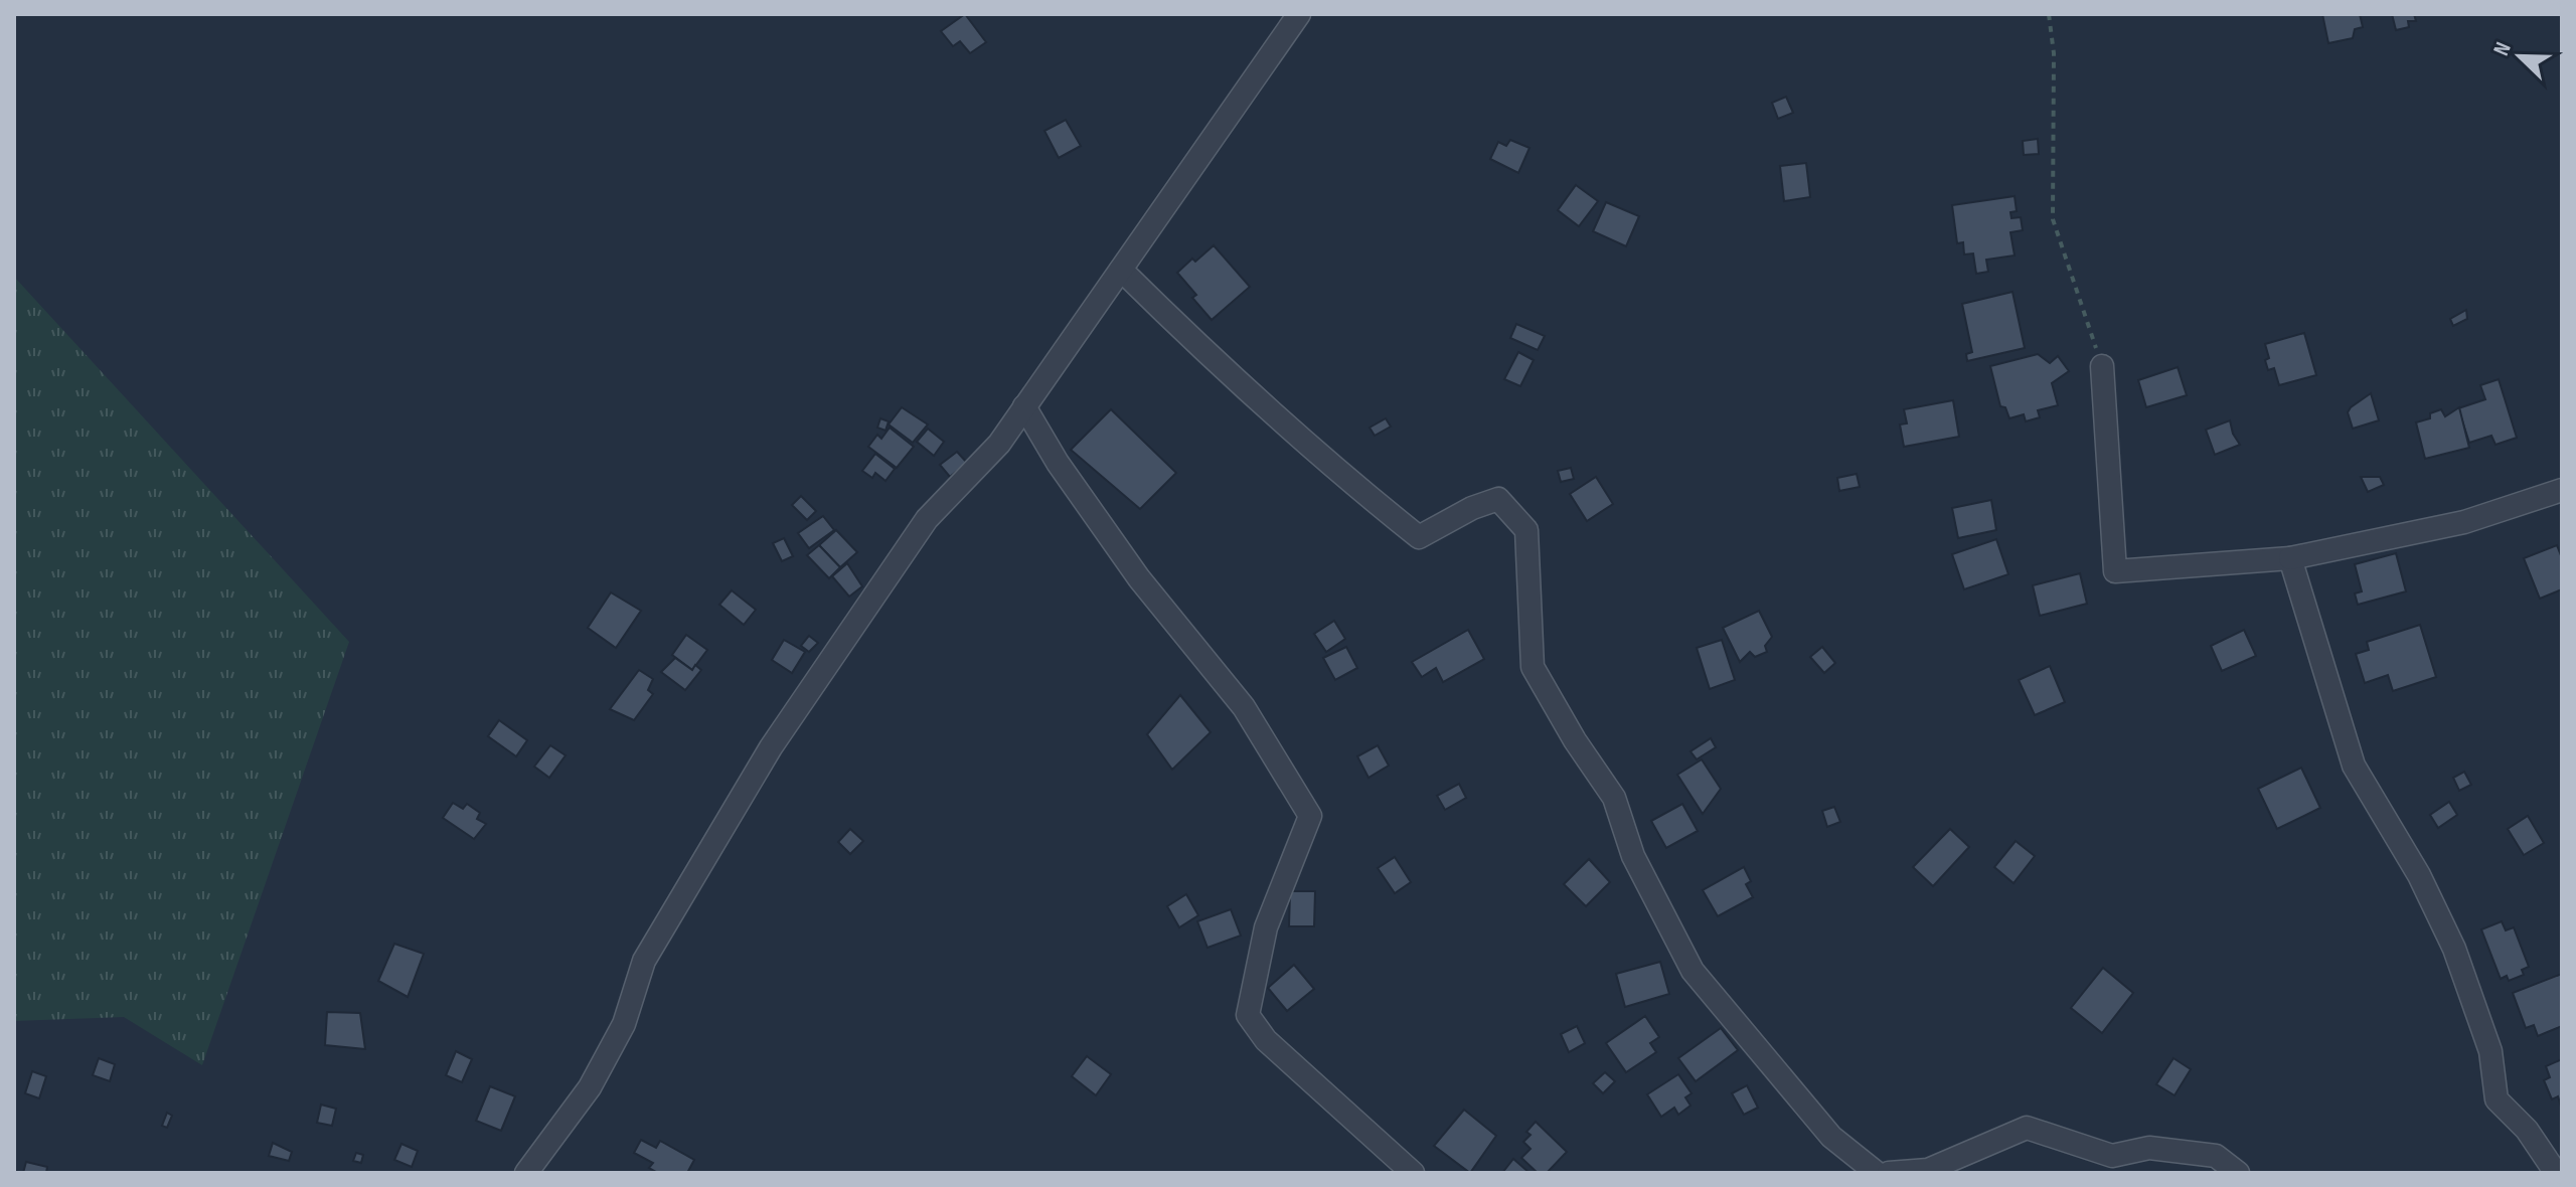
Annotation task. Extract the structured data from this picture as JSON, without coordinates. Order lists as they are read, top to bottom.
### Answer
{
  "north": "top left"
}
